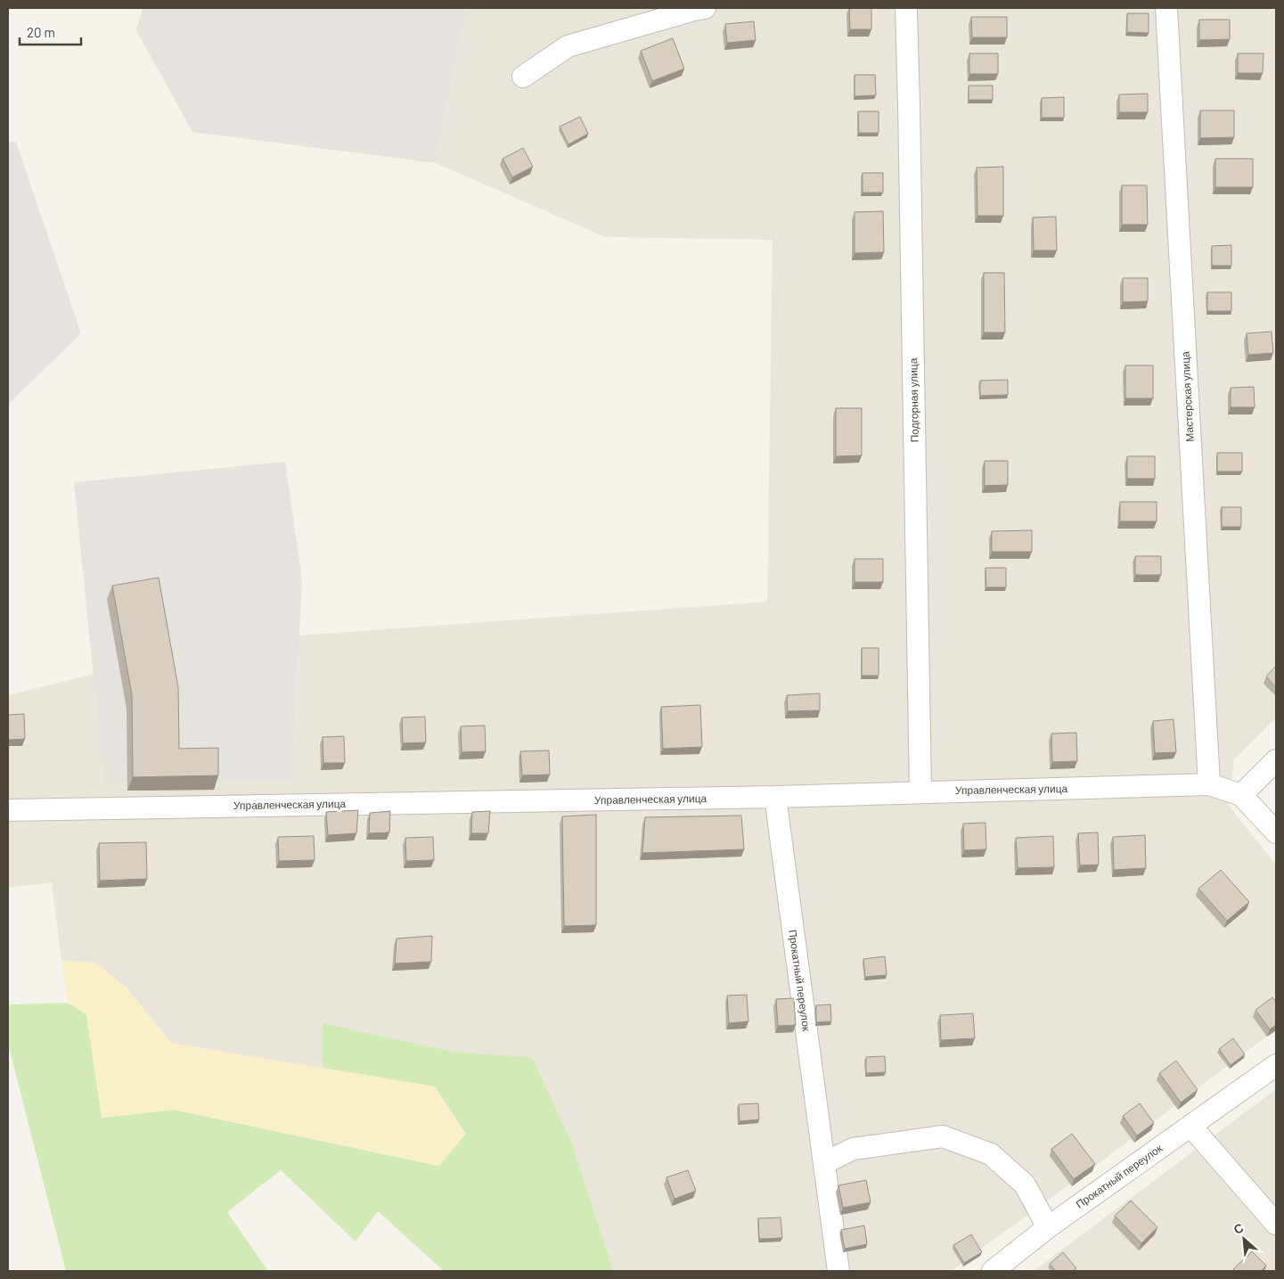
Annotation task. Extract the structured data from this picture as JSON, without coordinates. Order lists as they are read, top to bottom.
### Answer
{
  "streets": {
    "street": [
      "Мастерская улица",
      "Подгорная улица",
      "Управленческая улица",
      "Прокатный переулок"
    ]
  },
  "crossings": [
    ["Мастерская улица", "Управленческая улица"],
    ["Подгорная улица", "Управленческая улица"],
    ["Управленческая улица", "Прокатный переулок"]
  ],
  "scale_bar": "20 m",
  "north": "top left"
}
